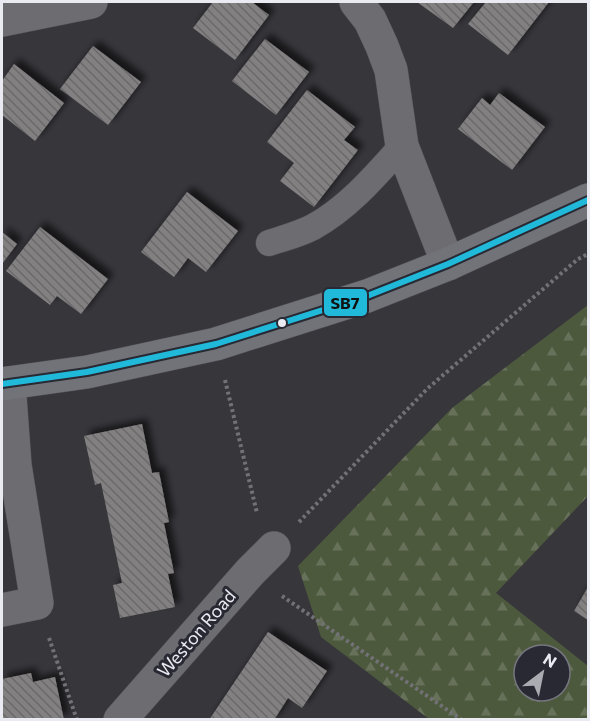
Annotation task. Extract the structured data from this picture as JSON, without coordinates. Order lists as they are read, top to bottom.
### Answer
{
  "streets": {
    "street": ["Weston Road"]
  },
  "lines": ["transit line SB7"],
  "north": "top right"
}
